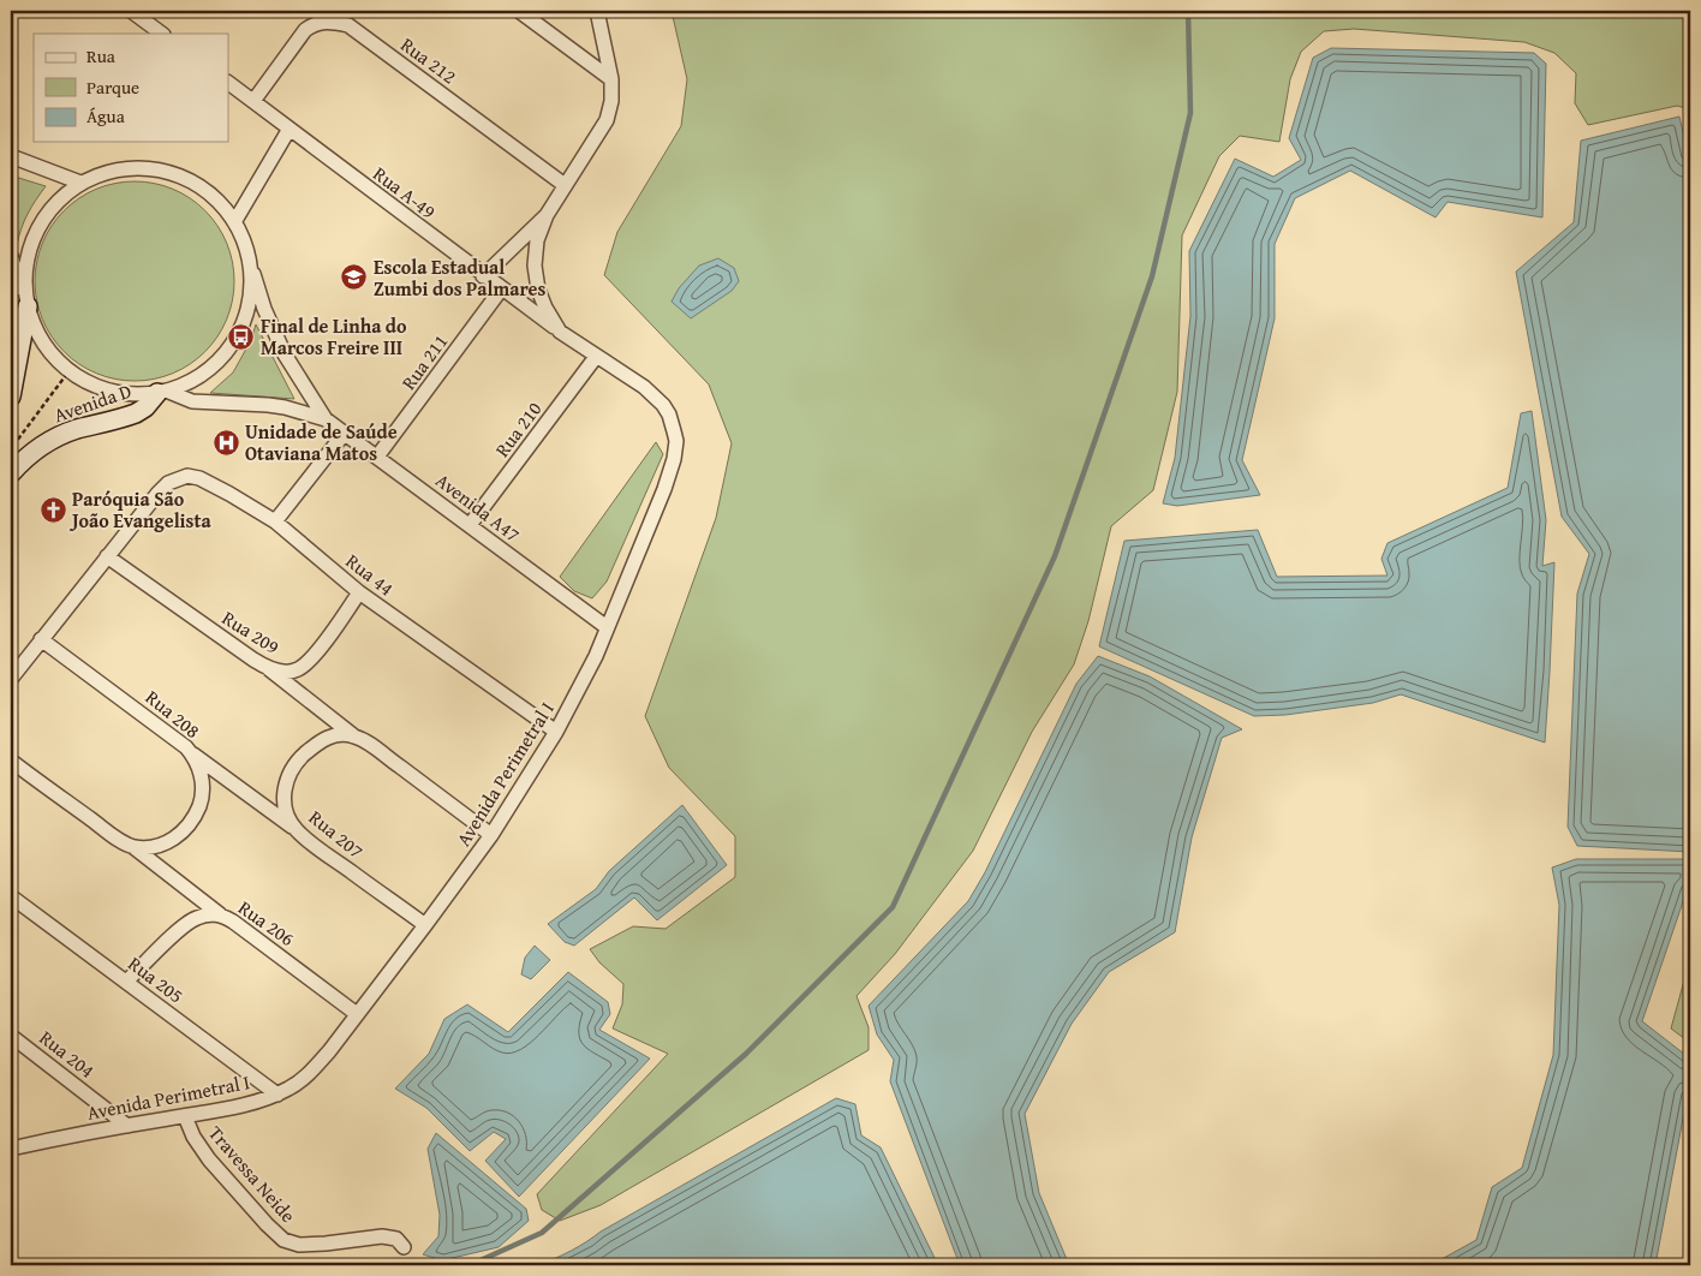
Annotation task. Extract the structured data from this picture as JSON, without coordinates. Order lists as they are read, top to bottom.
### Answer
{
  "streets": {
    "street": [
      "Rua 212",
      "Rua A-49",
      "Rua 211",
      "Avenida D",
      "Rua 210",
      "Avenida A47",
      "Rua 44",
      "Rua 209",
      "Rua 208",
      "Avenida Perimetral I",
      "Rua 207",
      "Rua 206",
      "Rua 205",
      "Rua 204",
      "Travessa Neide"
    ]
  },
  "crossings": [
    ["Rua 212", "Avenida Perimetral I"],
    ["Rua A-49", "Rua 211"],
    ["Rua A-49", "Avenida Perimetral I"],
    ["Rua 211", "Avenida A47"],
    ["Avenida D", "Avenida A47"],
    ["Rua 210", "Avenida A47"],
    ["Rua 210", "Avenida Perimetral I"],
    ["Avenida A47", "Avenida Perimetral I"],
    ["Rua 44", "Rua 209"],
    ["Rua 44", "Rua 208"],
    ["Rua 44", "Avenida Perimetral I"],
    ["Avenida Perimetral I", "Rua 207"],
    ["Avenida Perimetral I", "Rua 206"],
    ["Avenida Perimetral I", "Rua 205"],
    ["Avenida Perimetral I", "Rua 204"],
    ["Avenida Perimetral I", "Travessa Neide"],
    ["Rua 206", "Rua 205"]
  ],
  "places": {
    "school or university": ["Escola Estadual Zumbi dos Palmares"],
    "bus stop": ["Final de Linha do Marcos Freire III"],
    "hospital": ["Unidade de Saúde Otaviana Matos"],
    "church": ["Paróquia São João Evangelista"]
  },
  "legend": ["Rua", "Parque", "Água"]
}
